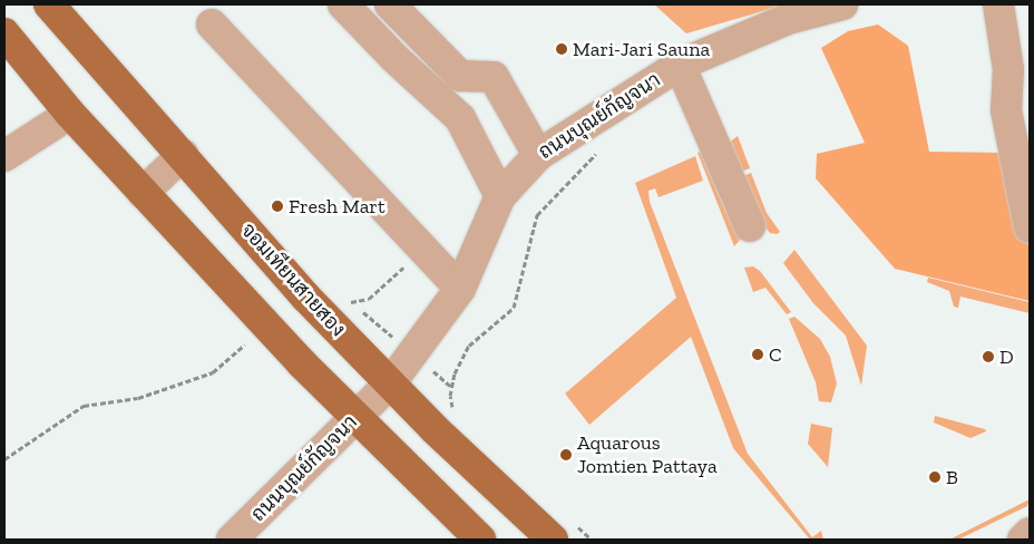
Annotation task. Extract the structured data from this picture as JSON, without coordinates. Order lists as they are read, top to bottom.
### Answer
{
  "streets": {
    "main road": ["จอมเทียนสายสอง"],
    "street": ["ถนนบุณย์กัญจนา"]
  },
  "crossings": [
    ["ถนนบุณย์กัญจนา", "จอมเทียนสายสอง"]
  ],
  "places": [
    "Mari-Jari Sauna",
    "Fresh Mart",
    "C",
    "D",
    "Aquarous Jomtien Pattaya",
    "B"
  ]
}
